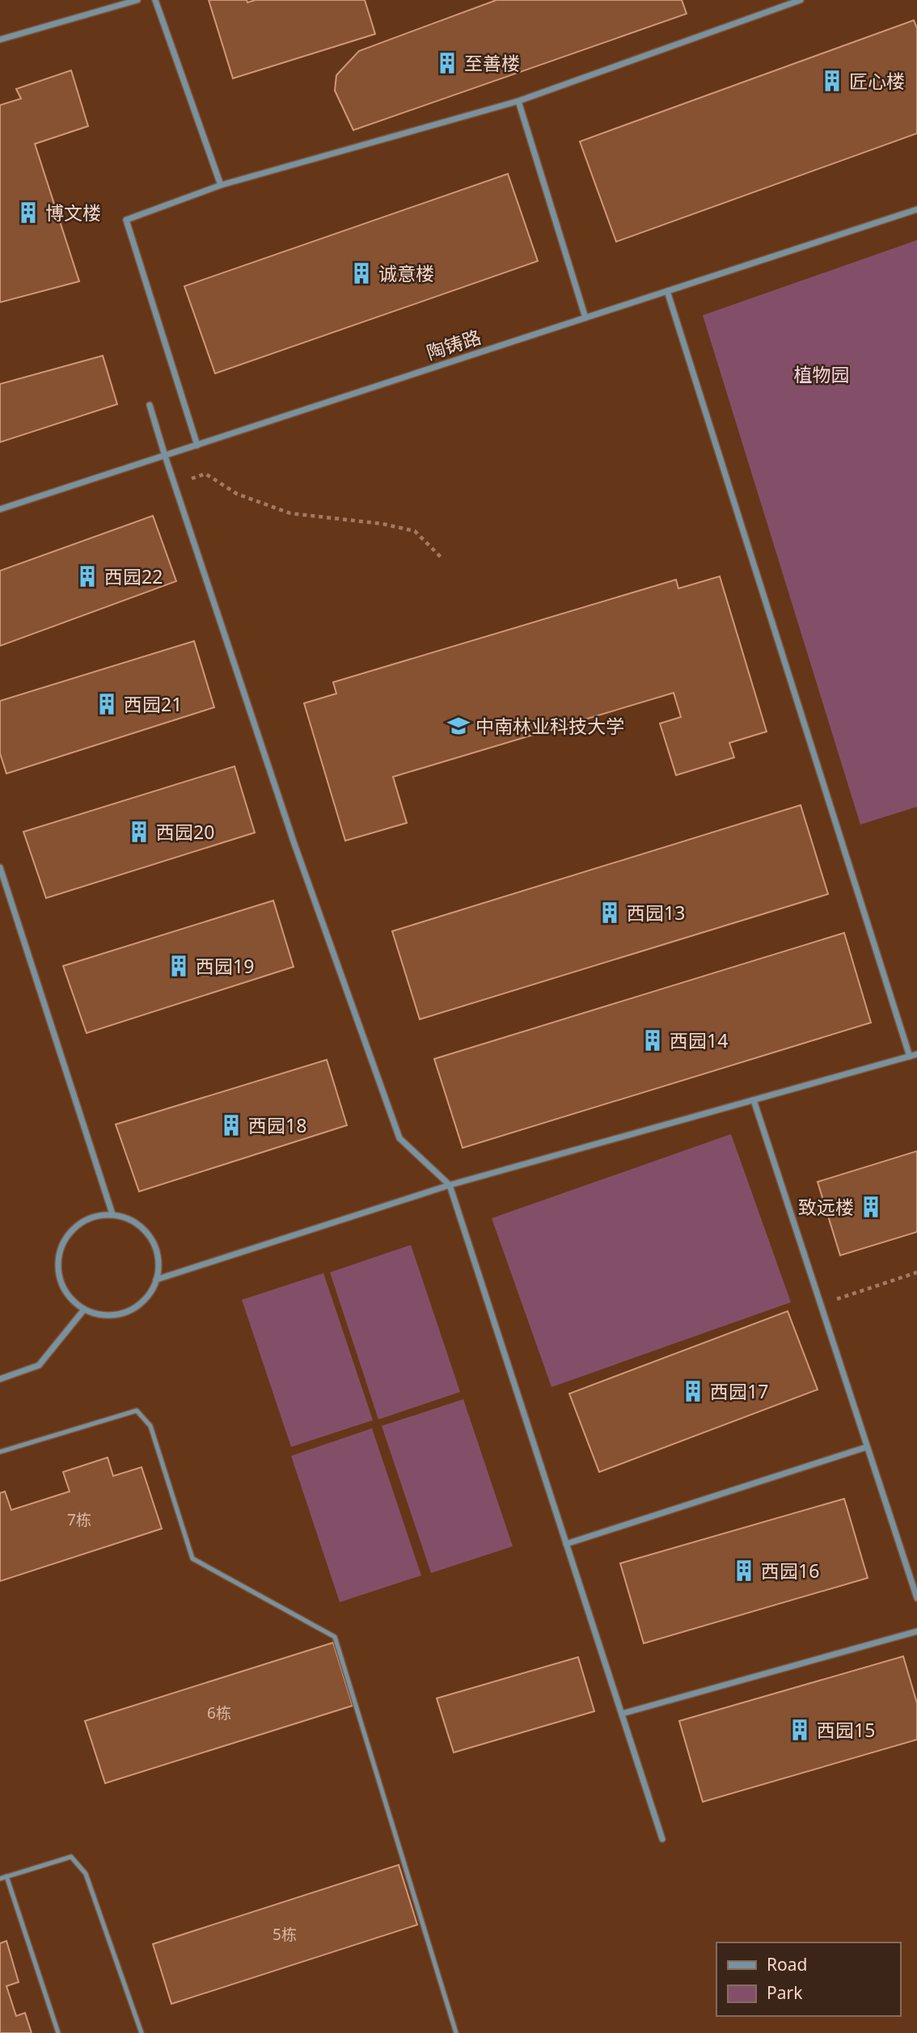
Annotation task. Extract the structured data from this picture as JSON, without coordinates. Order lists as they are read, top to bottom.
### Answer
{
  "streets": {
    "street": ["陶铸路"]
  },
  "parks": ["植物园"],
  "places": {
    "building": [
      "至善楼",
      "匠心楼",
      "博文楼",
      "诚意楼",
      "西园22",
      "西园21",
      "西园20",
      "西园13",
      "西园19",
      "西园14",
      "西园18",
      "致远楼",
      "西园17",
      "西园16",
      "西园15"
    ],
    "school or university": ["中南林业科技大学"]
  },
  "house_numbers": ["7栋", "6栋", "5栋"],
  "legend": ["Road", "Park"]
}
